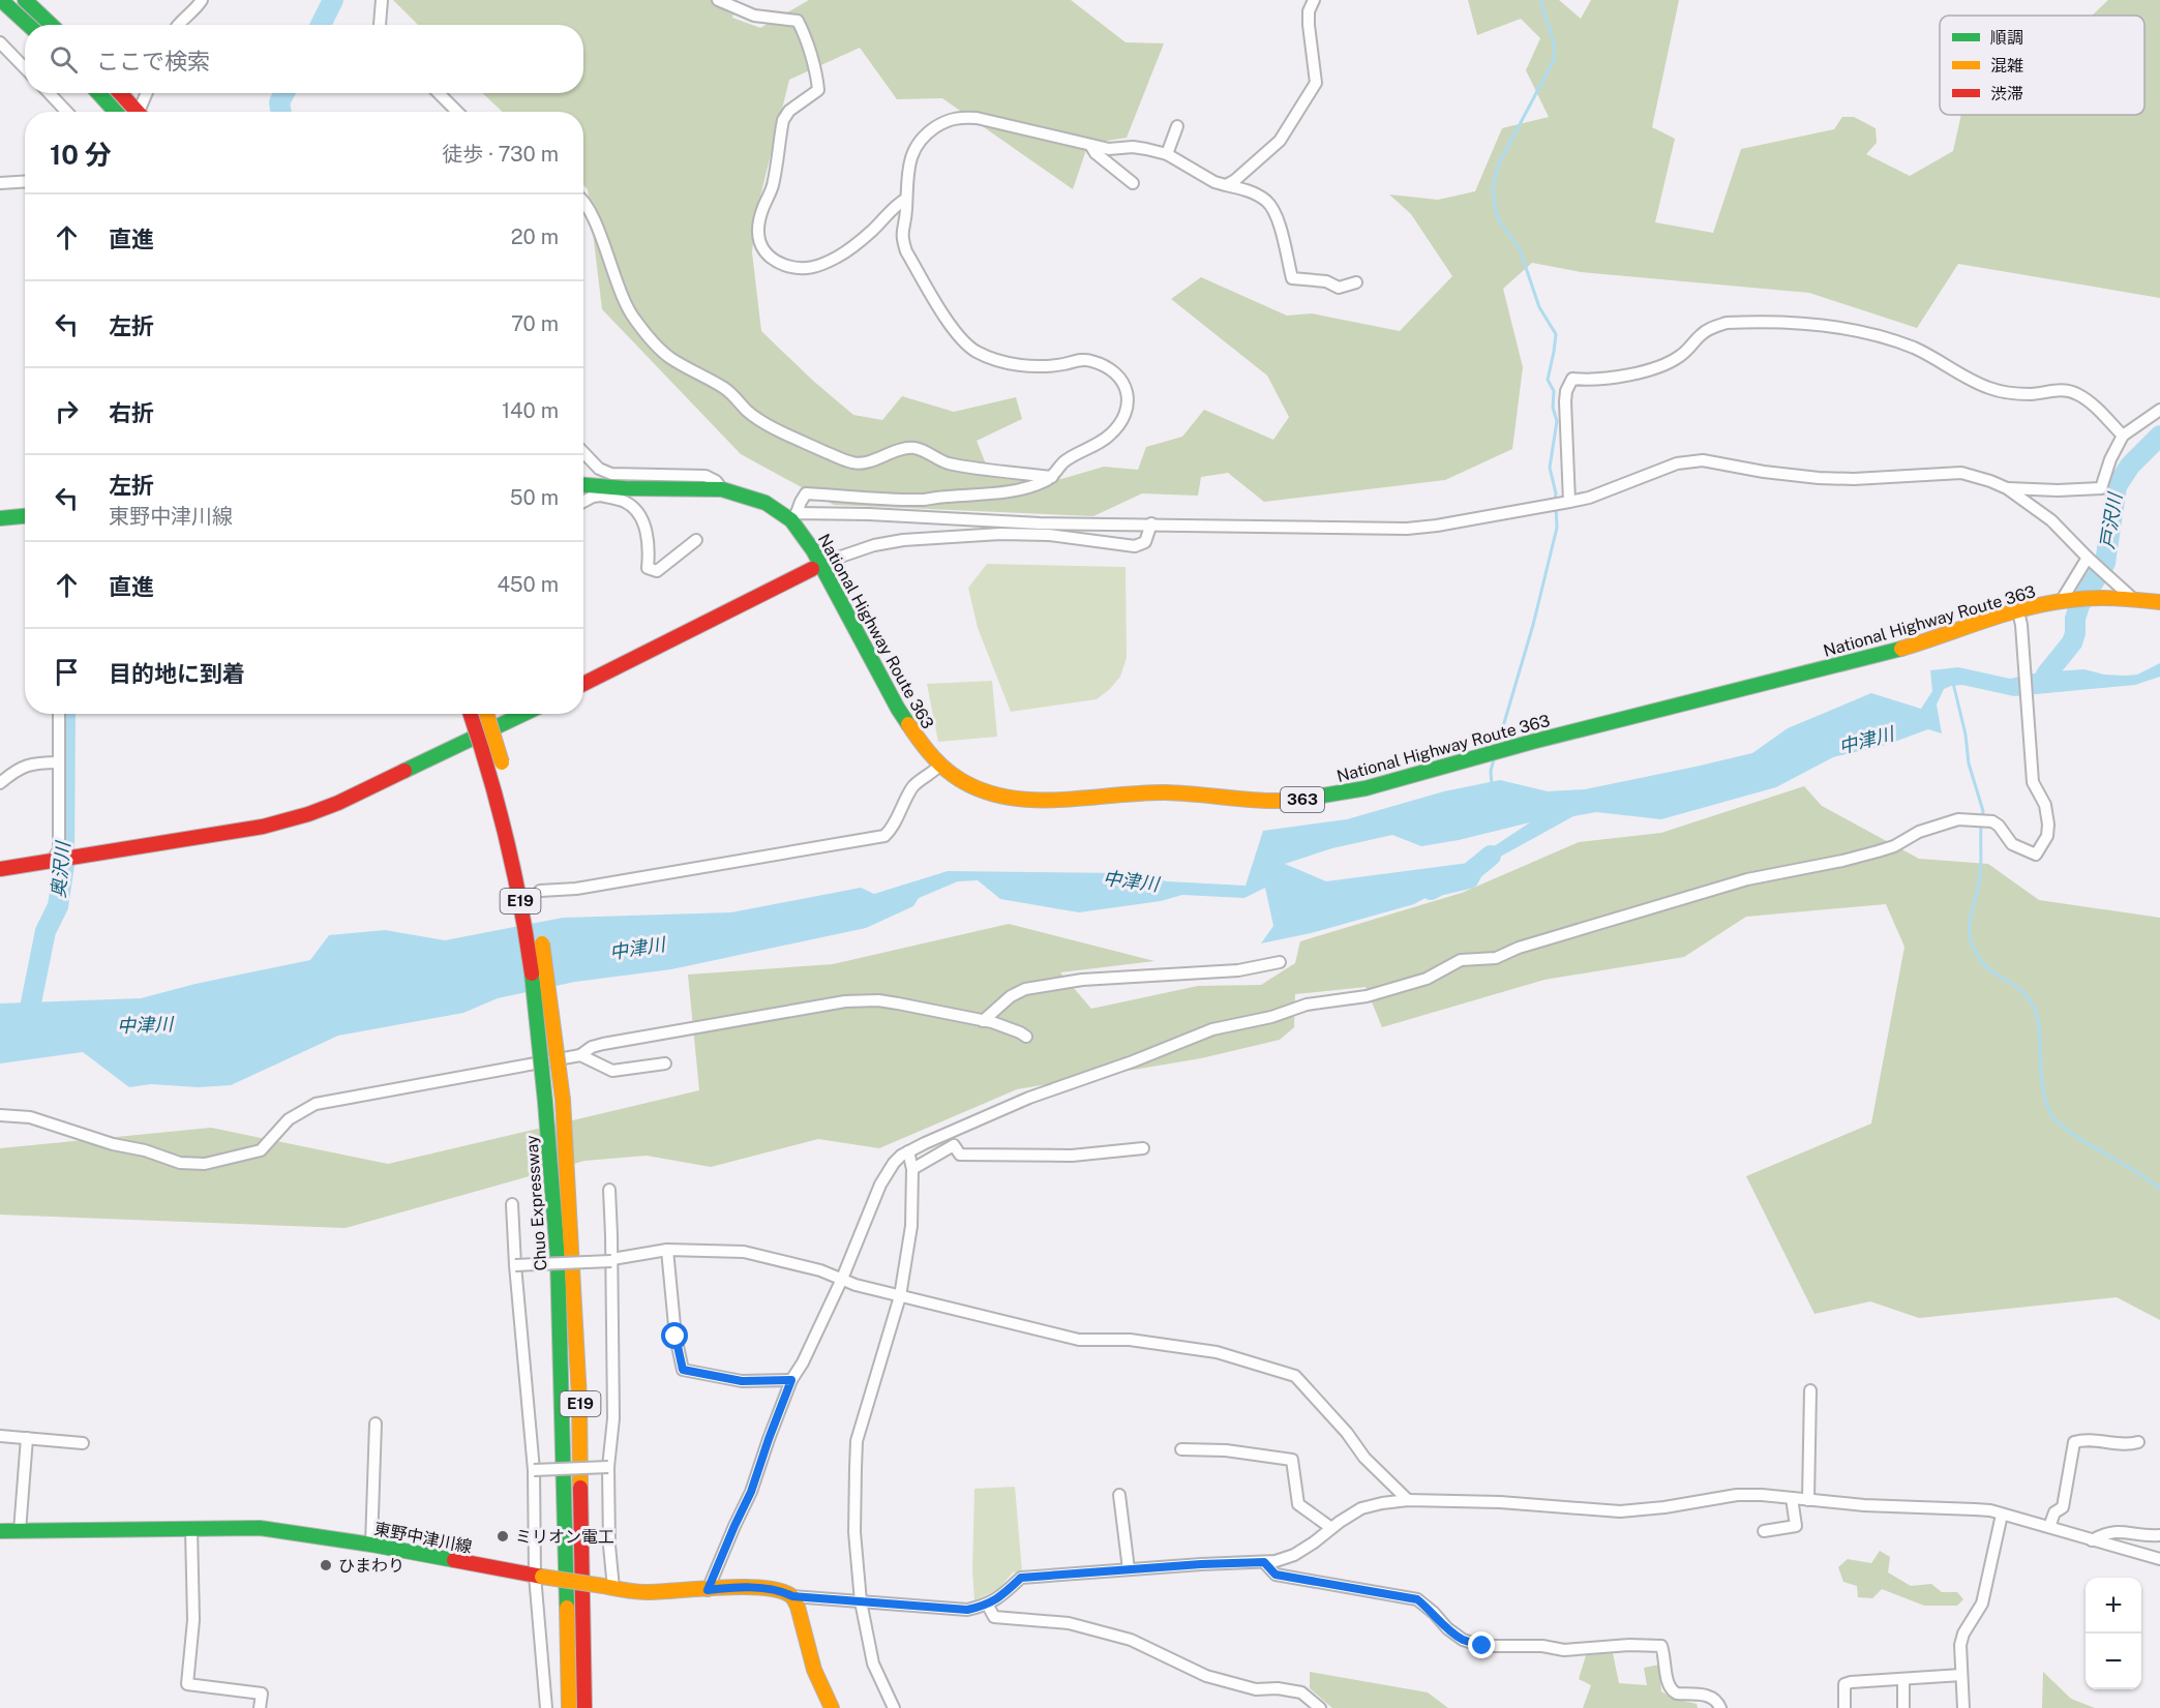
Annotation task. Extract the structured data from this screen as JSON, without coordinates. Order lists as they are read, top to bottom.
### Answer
{
  "streets": {
    "main road": [
      "National Highway Route 363",
      "363",
      "E19",
      "Chuo Expressway",
      "東野中津川線"
    ]
  },
  "water": ["戸沢川", "中津川", "奥沢川"],
  "places": ["ミリオン電工", "ひまわり"],
  "legend": ["順調", "混雑", "渋滞"],
  "page": {
    "search": "ここで検索",
    "heading": ["10 分", "徒歩 · 730 m"],
    "list": [
      ["直進", "20 m"],
      ["左折", "70 m"],
      ["右折", "140 m"],
      ["左折", "東野中津川線", "50 m"],
      ["直進", "450 m"],
      "目的地に到着"
    ],
    "map_buttons": ["+", "−"]
  }
}
